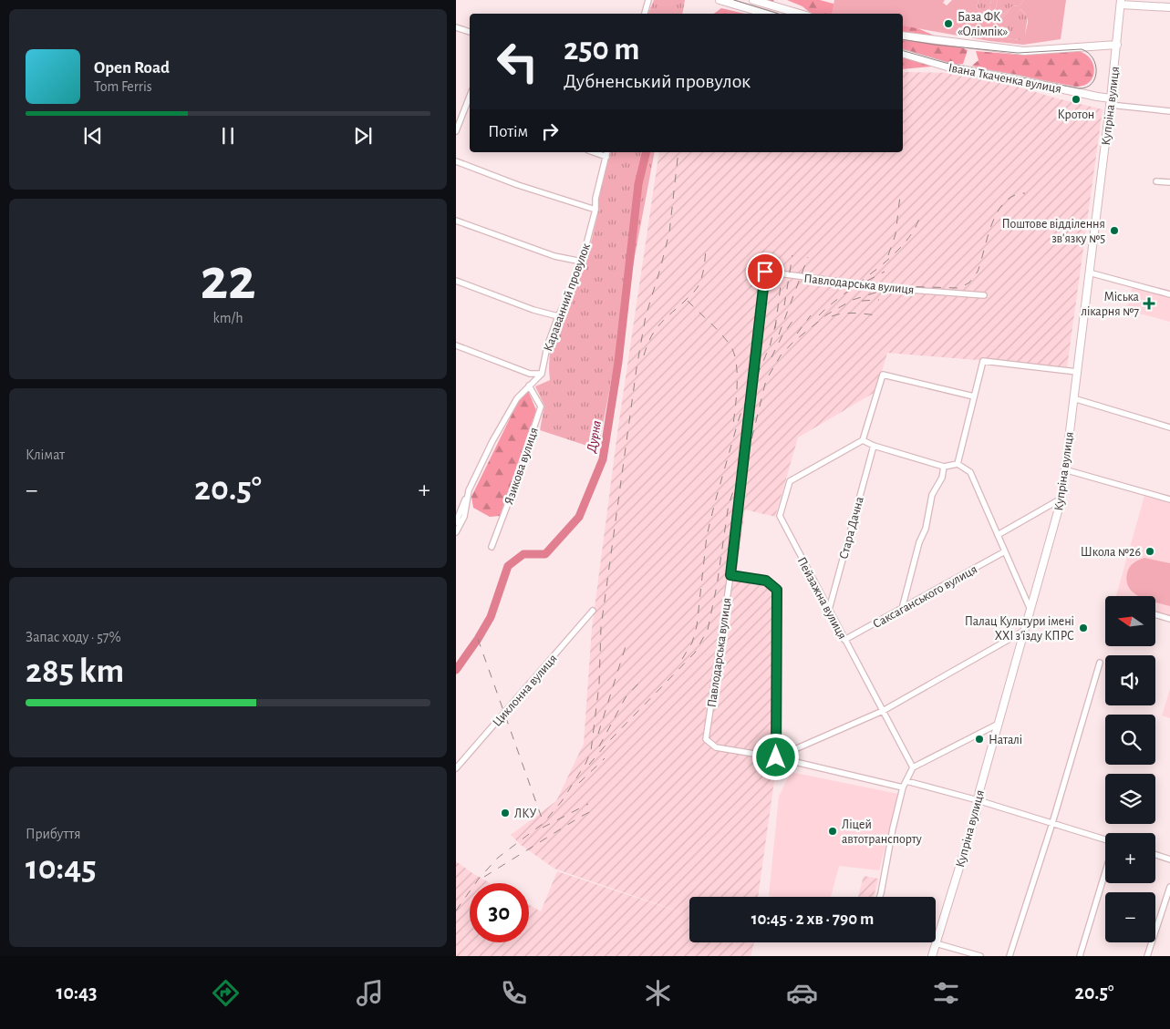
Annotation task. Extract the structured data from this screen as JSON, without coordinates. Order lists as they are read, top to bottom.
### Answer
{
  "streets": {
    "main road": ["Івана Ткаченка вулиця", "Купріна вулиця"],
    "street": [
      "Павлодарська вулиця",
      "Караванний провулок",
      "Язикова вулиця",
      "Стара Дачна",
      "Саксаганського вулиця",
      "Пейзажна вулиця",
      "Циклонна вулиця"
    ]
  },
  "crossings": [
    ["Івана Ткаченка вулиця", "Купріна вулиця"],
    ["Стара Дачна", "Пейзажна вулиця"],
    ["Саксаганського вулиця", "Пейзажна вулиця"]
  ],
  "water": ["Дурна"],
  "places": {
    "other": [
      "База ФК «Олімпік»",
      "Кротон",
      "Поштове відділення зв'язку №5",
      "Школа №26",
      "Палац Культури імені XXI з'їзду КПРС",
      "Наталі",
      "ЛКУ",
      "Ліцей автотранспорту"
    ],
    "health": ["Міська лікарня №7"]
  },
  "north": "left",
  "page": {
    "turn": ["250 m", "Дубненський провулок"],
    "song": ["Open Road", "Tom Ferris"],
    "then": "Потім",
    "tile": [
      ["22", "km/h"],
      "Клімат",
      ["Запас ходу · 57%", "285 km"],
      ["Прибуття", "10:45"]
    ],
    "heat": ["−", "20.5°", "+"],
    "map_buttons": ["+", "−"],
    "limit": "30",
    "trip": "10:45 · 2 хв · 790 m",
    "tabs": ["10:43", "20.5°"]
  }
}
